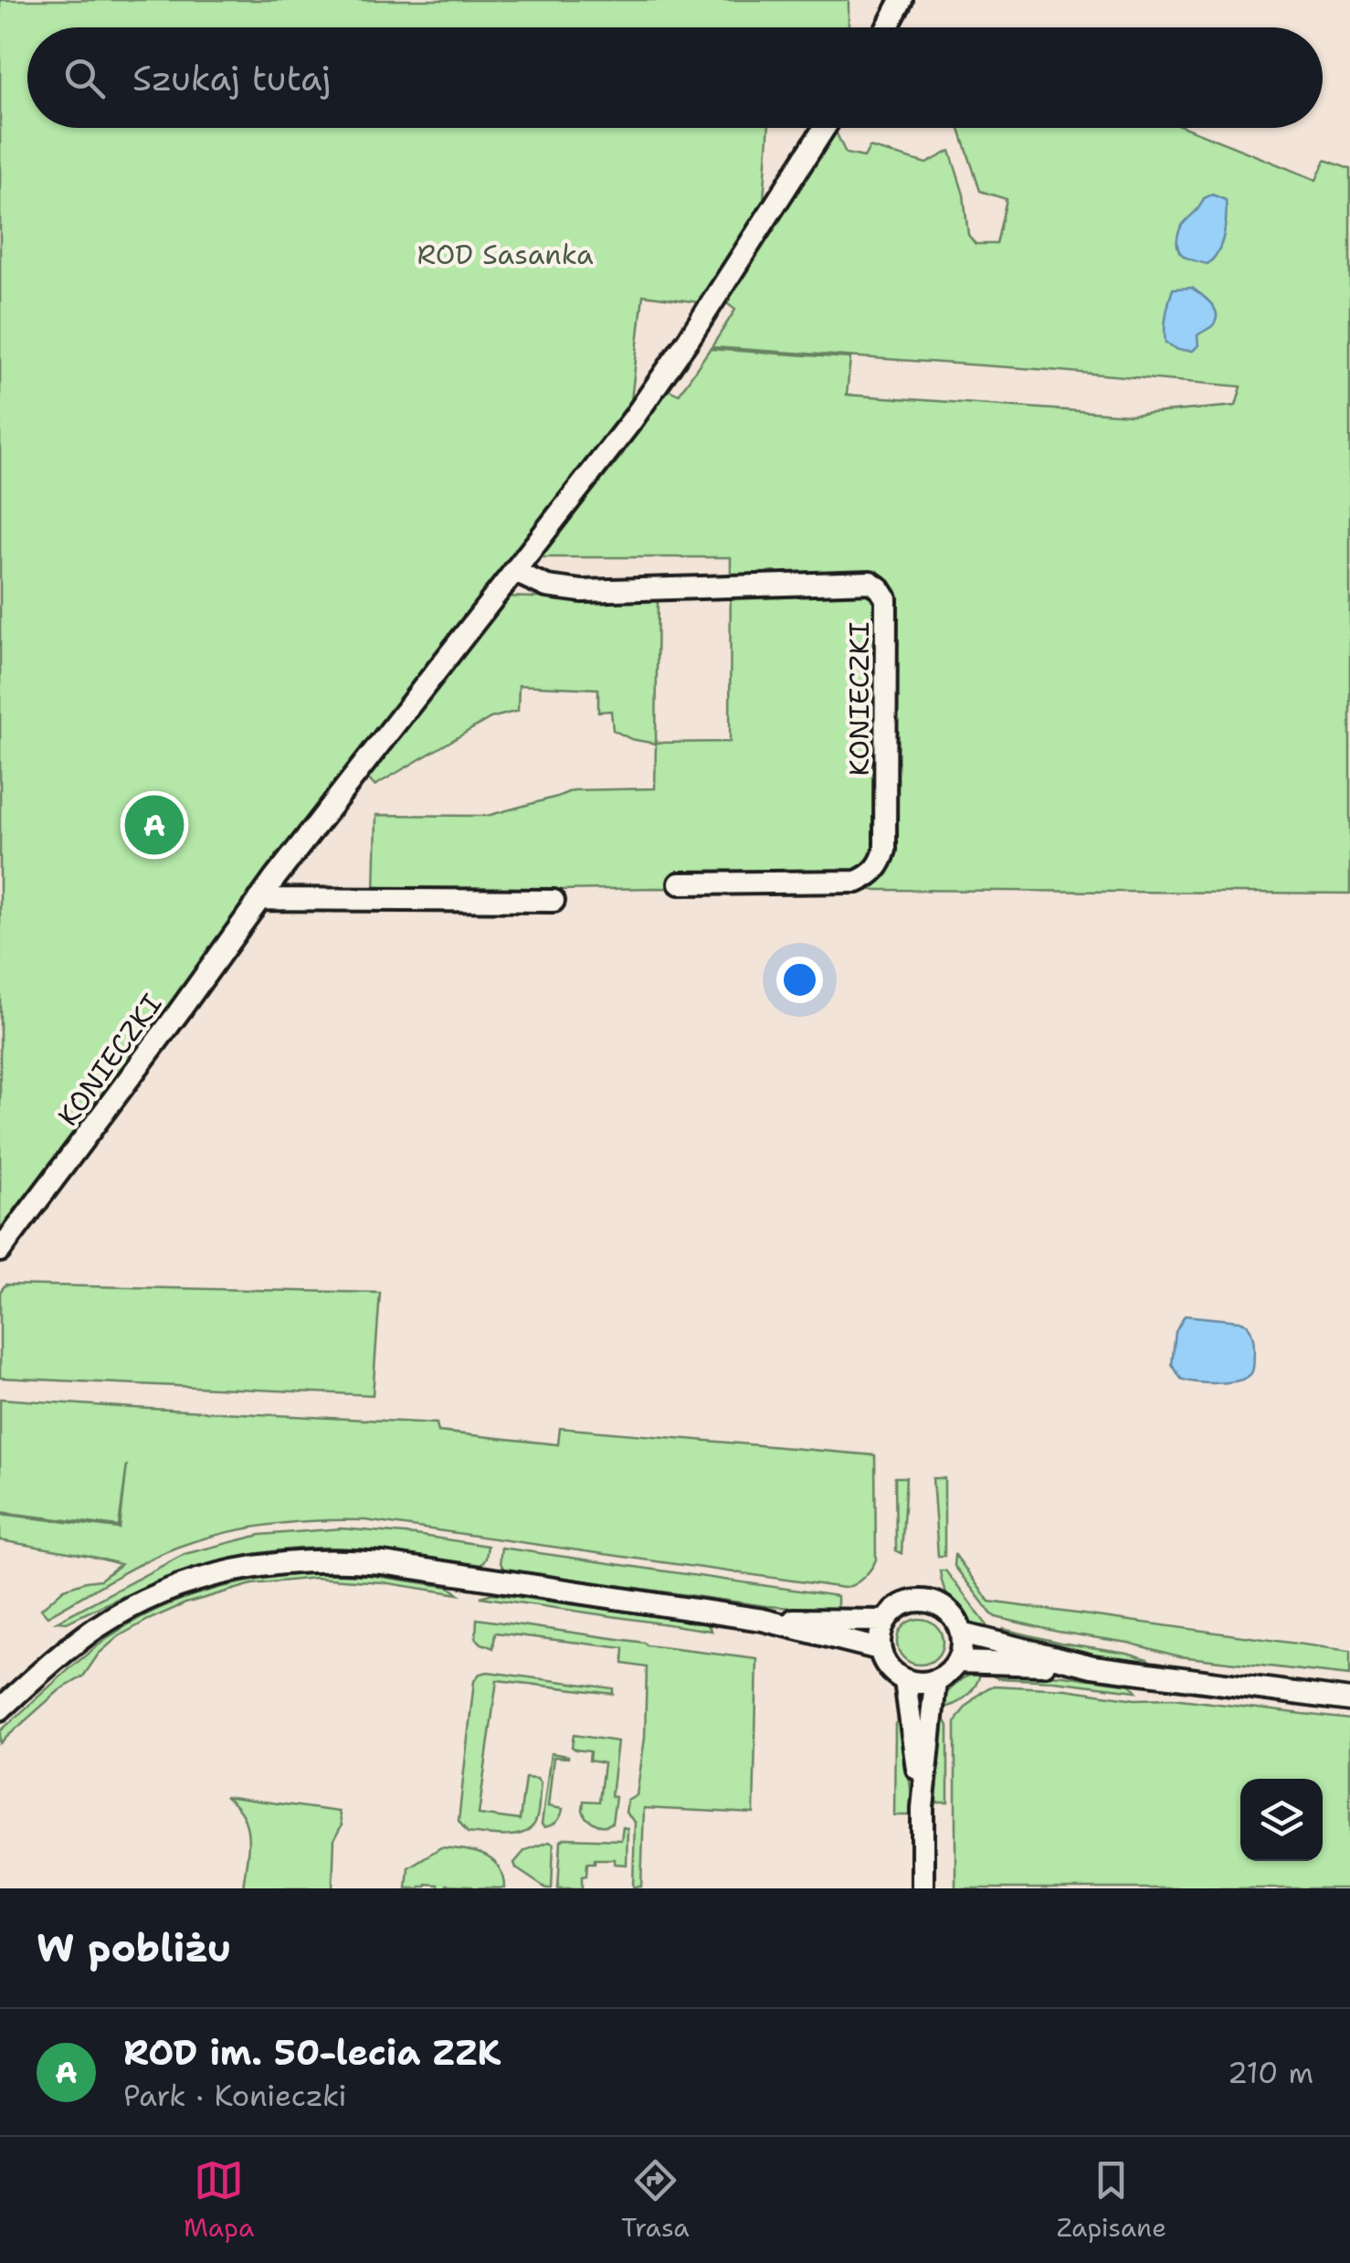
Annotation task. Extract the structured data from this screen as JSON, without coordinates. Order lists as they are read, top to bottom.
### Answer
{
  "streets": {
    "street": ["KONIECZKI"]
  },
  "parks": ["ROD Sasanka"],
  "page": {
    "search": "Szukaj tutaj",
    "pins": "A",
    "heading": "W pobliżu",
    "list": [
      {
        "mark": "A",
        "name": "ROD im. 50-lecia ZZK",
        "note": "Park · Konieczki",
        "value": "210 m"
      }
    ],
    "nav": ["Mapa", "Trasa", "Zapisane"]
  }
}
